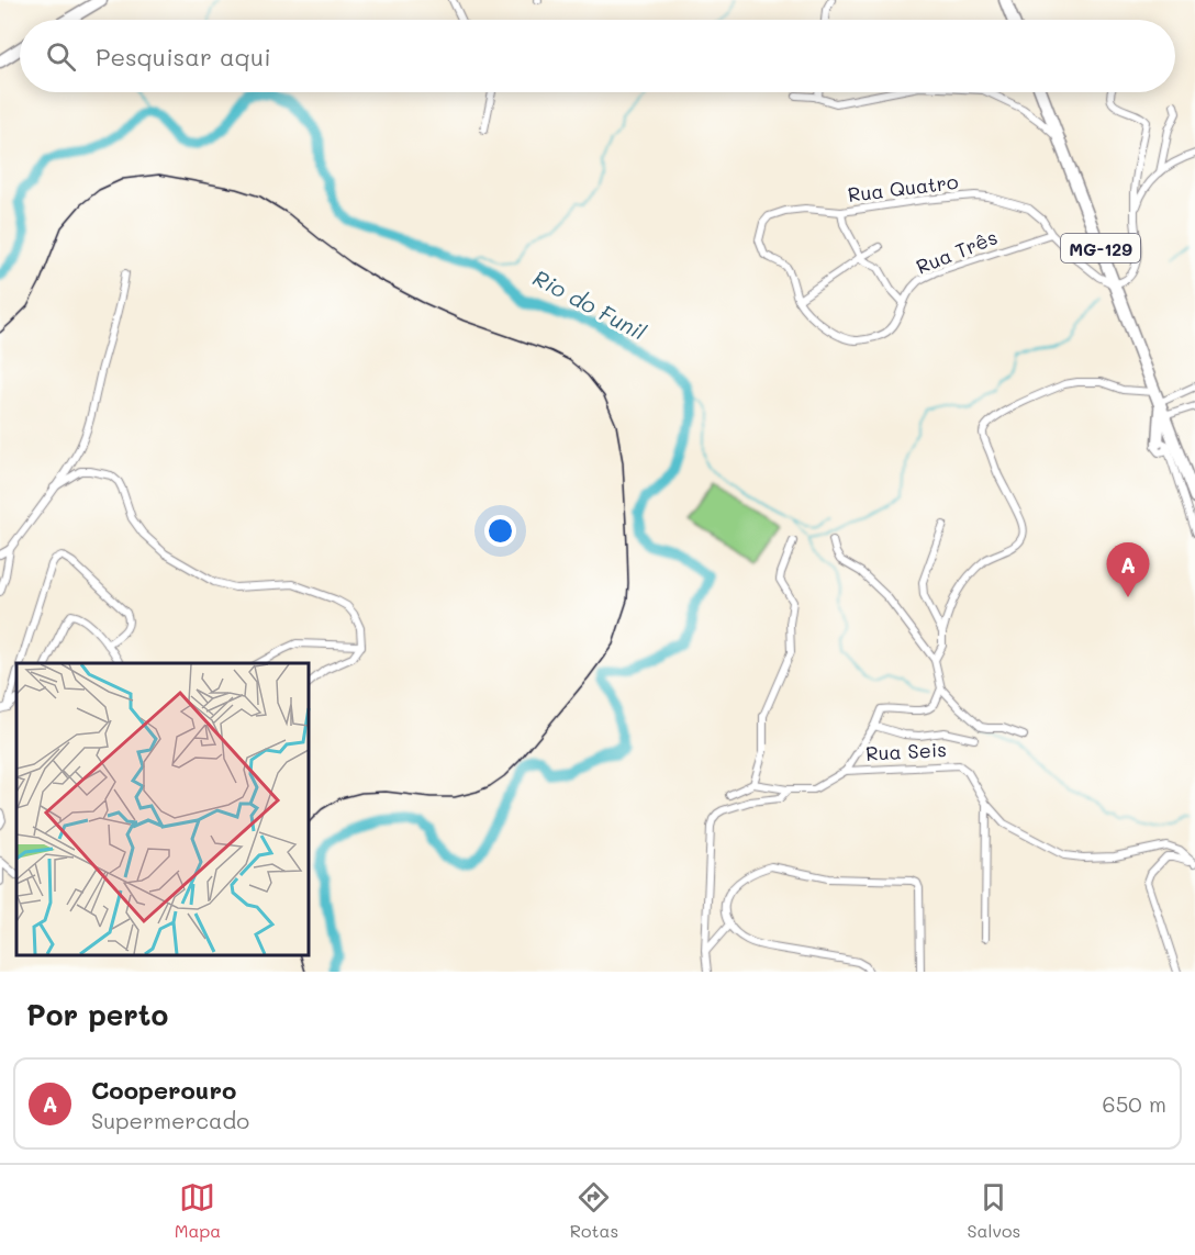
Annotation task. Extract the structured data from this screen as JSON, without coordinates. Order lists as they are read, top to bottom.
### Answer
{
  "streets": {
    "main road": ["MG-129"],
    "street": ["Rua Quatro", "Rua Três", "Rua Seis"]
  },
  "crossings": [
    ["Rua Quatro", "MG-129"],
    ["Rua Quatro", "Rua Três"]
  ],
  "water": ["Rio do Funil"],
  "page": {
    "search": "Pesquisar aqui",
    "pins": "A",
    "heading": "Por perto",
    "list": [
      {
        "mark": "A",
        "name": "Cooperouro",
        "note": "Supermercado",
        "value": "650 m"
      }
    ],
    "nav": ["Mapa", "Rotas", "Salvos"]
  }
}
